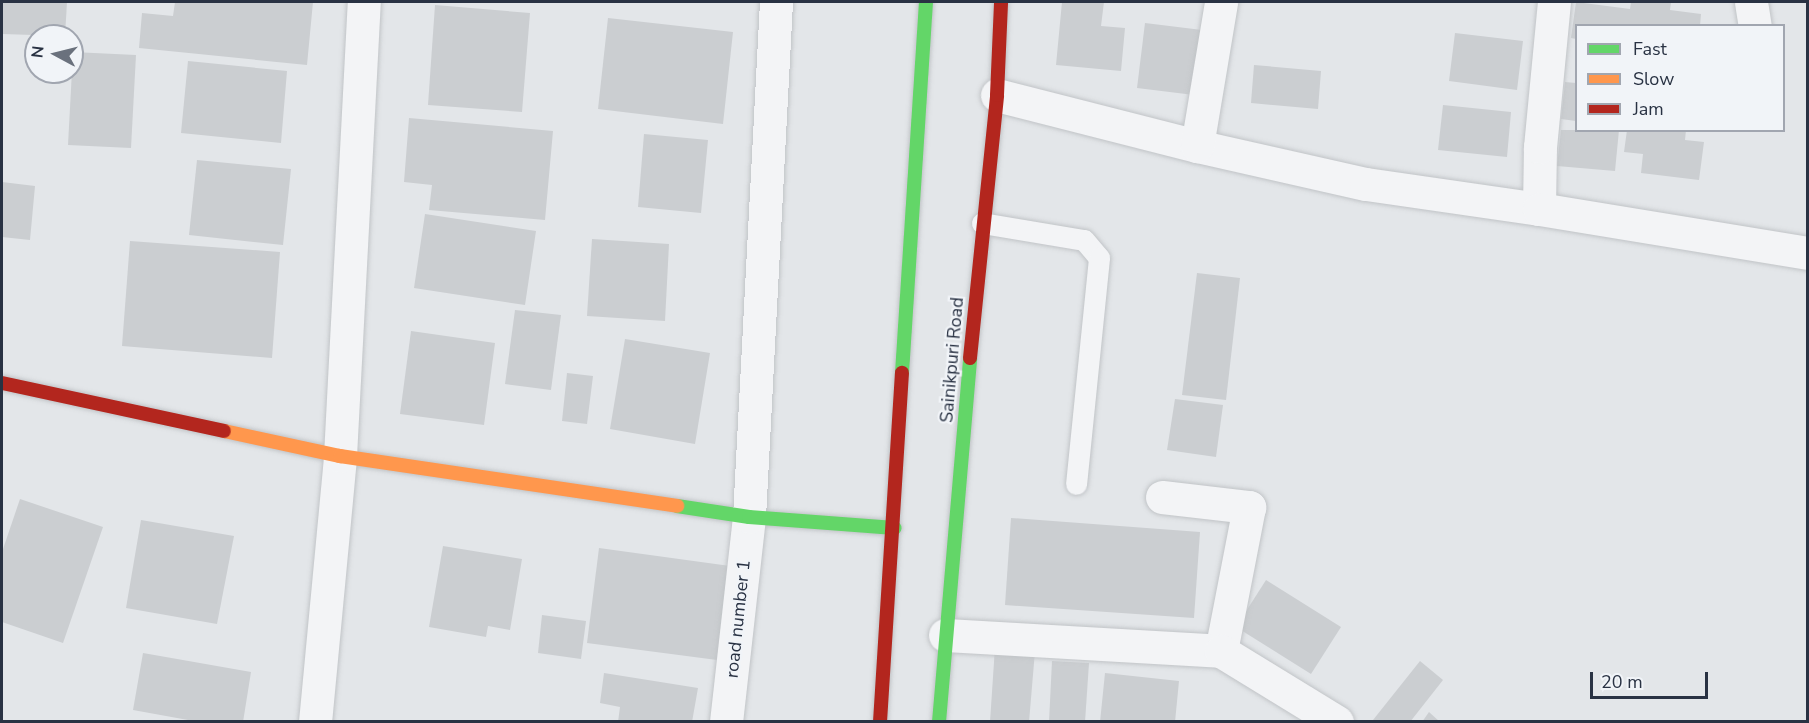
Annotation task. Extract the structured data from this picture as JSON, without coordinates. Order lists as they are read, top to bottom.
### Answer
{
  "streets": {
    "main road": ["Sainikpuri Road"],
    "street": ["road number 1"]
  },
  "legend": ["Fast", "Slow", "Jam"],
  "scale_bar": "20 m",
  "north": "left"
}
